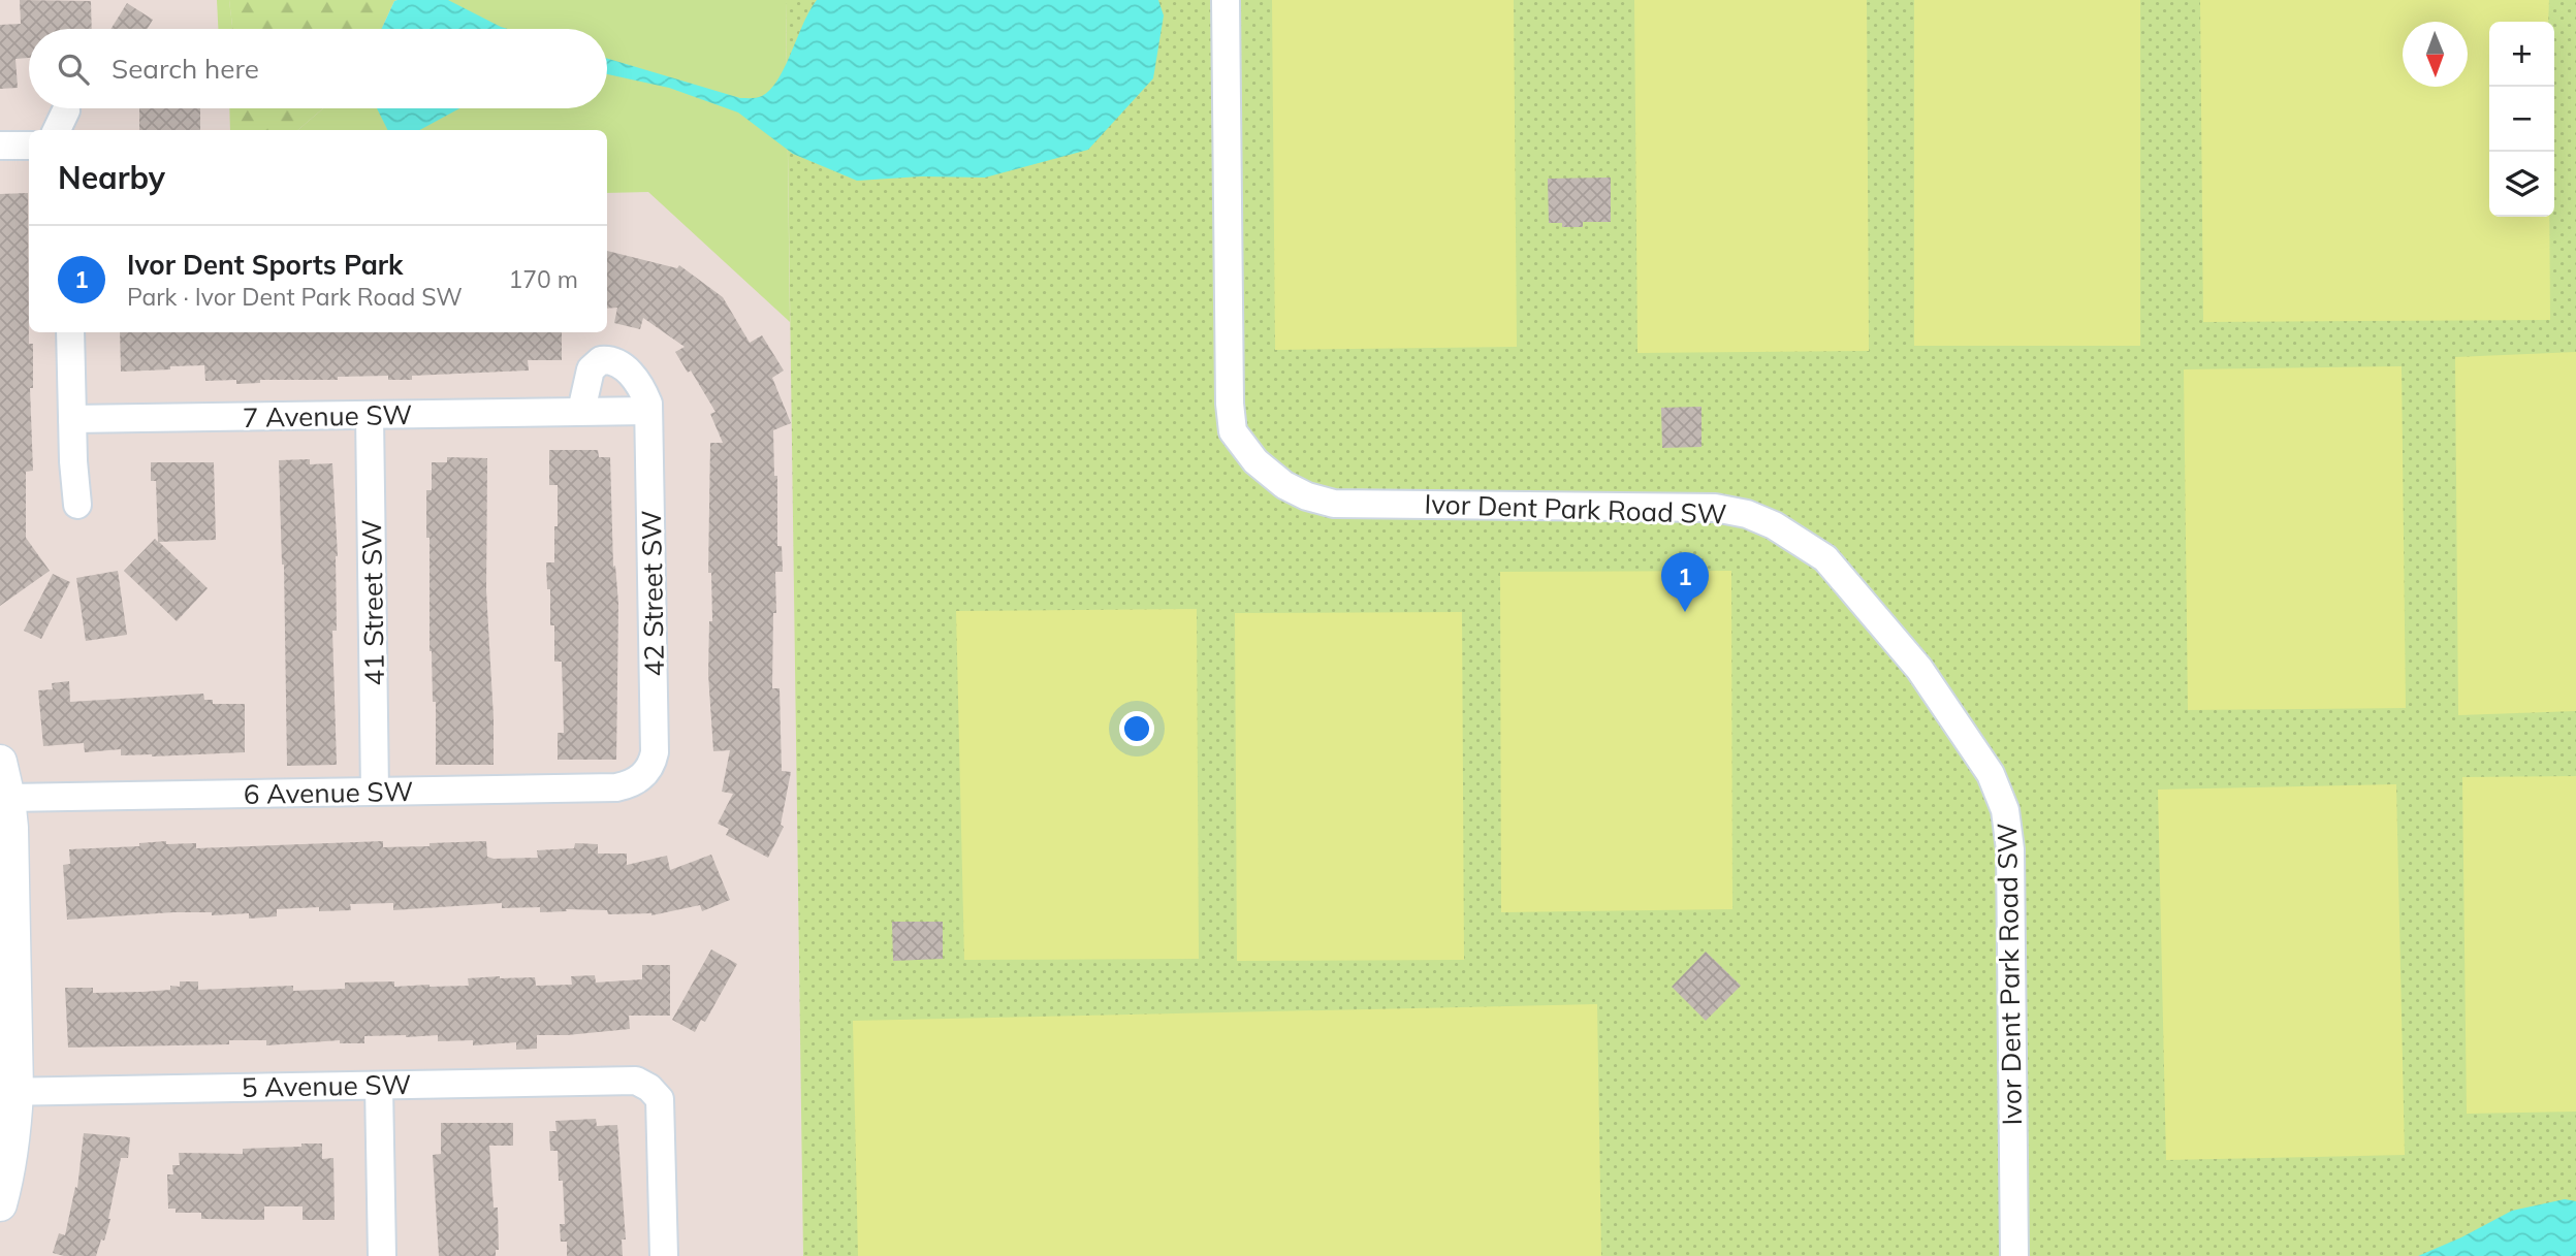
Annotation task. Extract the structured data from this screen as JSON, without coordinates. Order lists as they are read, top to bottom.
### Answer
{
  "streets": {
    "street": [
      "7 Avenue SW",
      "Ivor Dent Park Road SW",
      "42 Street SW",
      "41 Street SW",
      "6 Avenue SW",
      "5 Avenue SW"
    ]
  },
  "crossings": [
    ["7 Avenue SW", "42 Street SW"],
    ["7 Avenue SW", "41 Street SW"],
    ["42 Street SW", "6 Avenue SW"],
    ["41 Street SW", "6 Avenue SW"]
  ],
  "north": "bottom",
  "page": {
    "map_buttons": ["+", "−"],
    "search": "Search here",
    "heading": "Nearby",
    "list": [
      {
        "mark": "1",
        "name": "Ivor Dent Sports Park",
        "note": "Park · Ivor Dent Park Road SW",
        "value": "170 m"
      }
    ],
    "pins": "1"
  }
}
